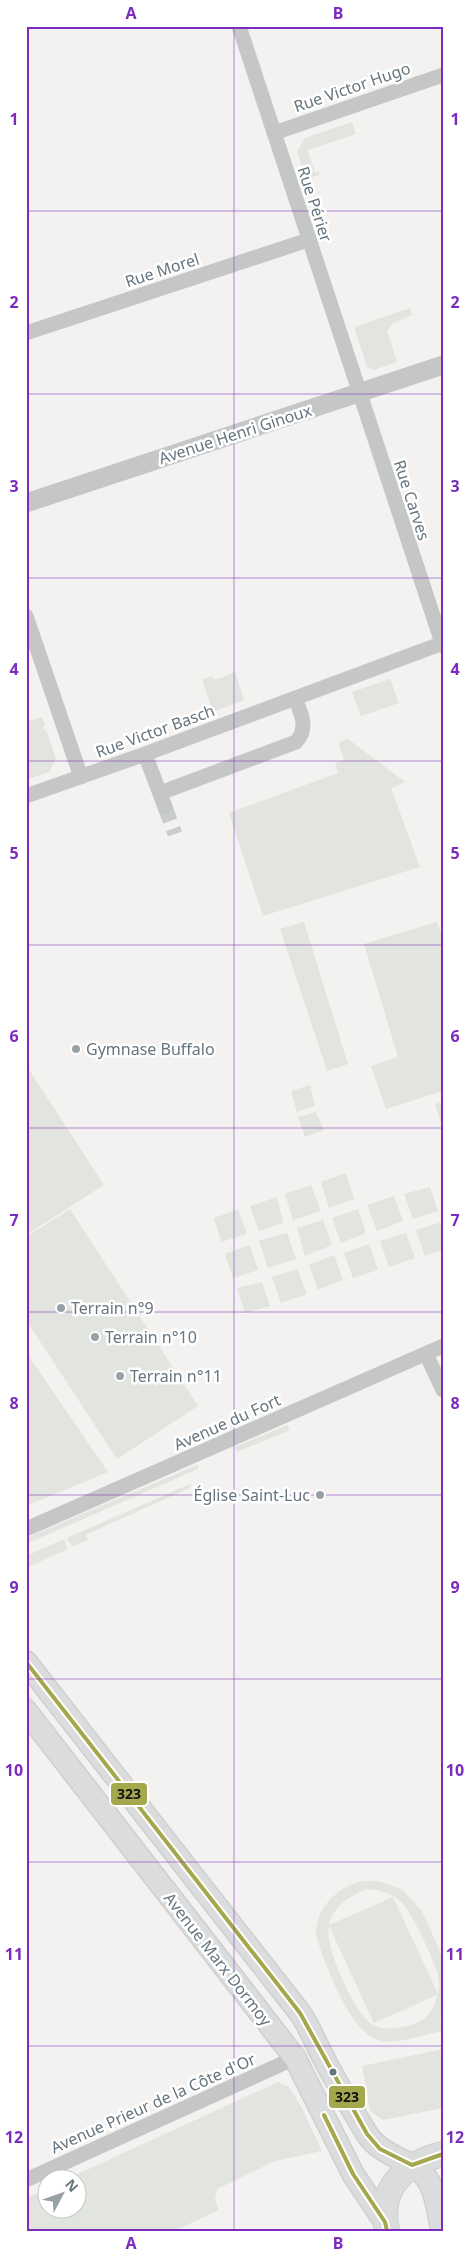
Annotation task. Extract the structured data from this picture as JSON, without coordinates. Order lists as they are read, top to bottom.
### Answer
{
  "streets": {
    "main road": ["Avenue Marx Dormoy"],
    "street": [
      "Rue Victor Hugo",
      "Rue Périer",
      "Rue Morel",
      "Avenue Henri Ginoux",
      "Rue Carves",
      "Rue Victor Basch",
      "Avenue du Fort",
      "Avenue Prieur de la Côte d'Or"
    ]
  },
  "crossings": [
    ["Rue Victor Hugo", "Rue Périer"],
    ["Rue Périer", "Rue Morel"],
    ["Rue Périer", "Avenue Henri Ginoux"],
    ["Rue Périer", "Rue Carves"],
    ["Avenue Henri Ginoux", "Rue Carves"],
    ["Rue Carves", "Rue Victor Basch"],
    ["Avenue Marx Dormoy", "Avenue Prieur de la Côte d'Or"]
  ],
  "places": [
    "Gymnase Buffalo",
    "Terrain n°9",
    "Terrain n°10",
    "Terrain n°11",
    "Église Saint-Luc"
  ],
  "lines": ["transit line 323"],
  "north": "top right",
  "grid": {
    "columns": ["A", "B"],
    "rows": [
      "1",
      "2",
      "3",
      "4",
      "5",
      "6",
      "7",
      "8",
      "9",
      "10",
      "11",
      "12"
    ]
  }
}
